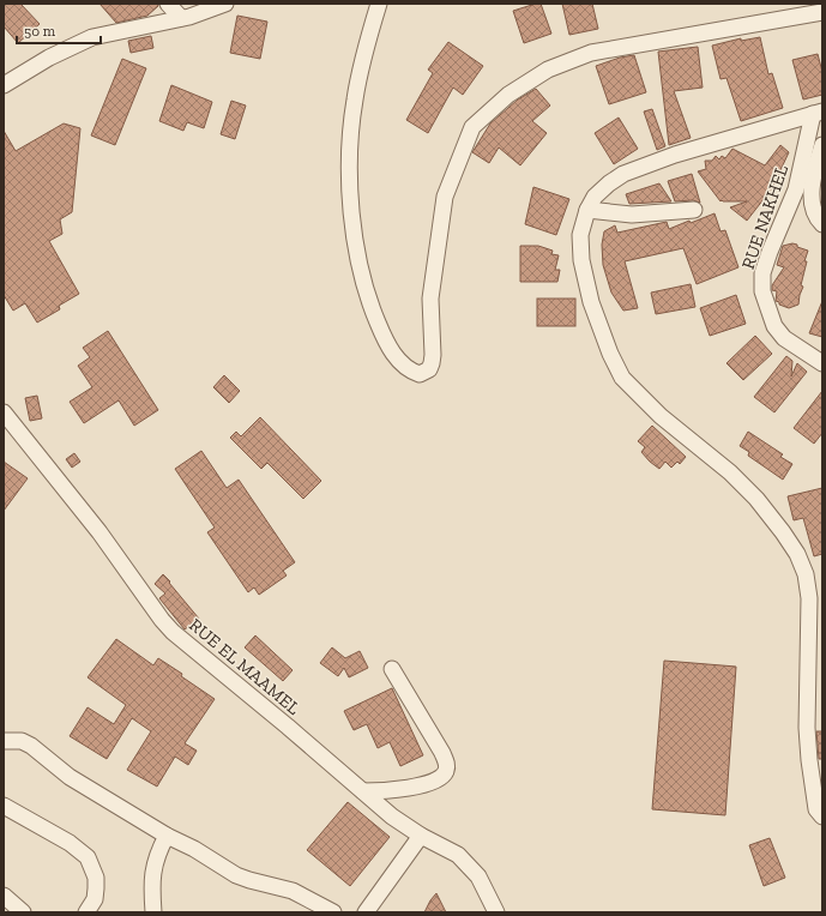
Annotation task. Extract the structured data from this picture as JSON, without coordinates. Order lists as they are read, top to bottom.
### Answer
{
  "streets": {
    "street": ["RUE NAKHEL", "RUE EL MAAMEL"]
  },
  "scale_bar": "50 m"
}
